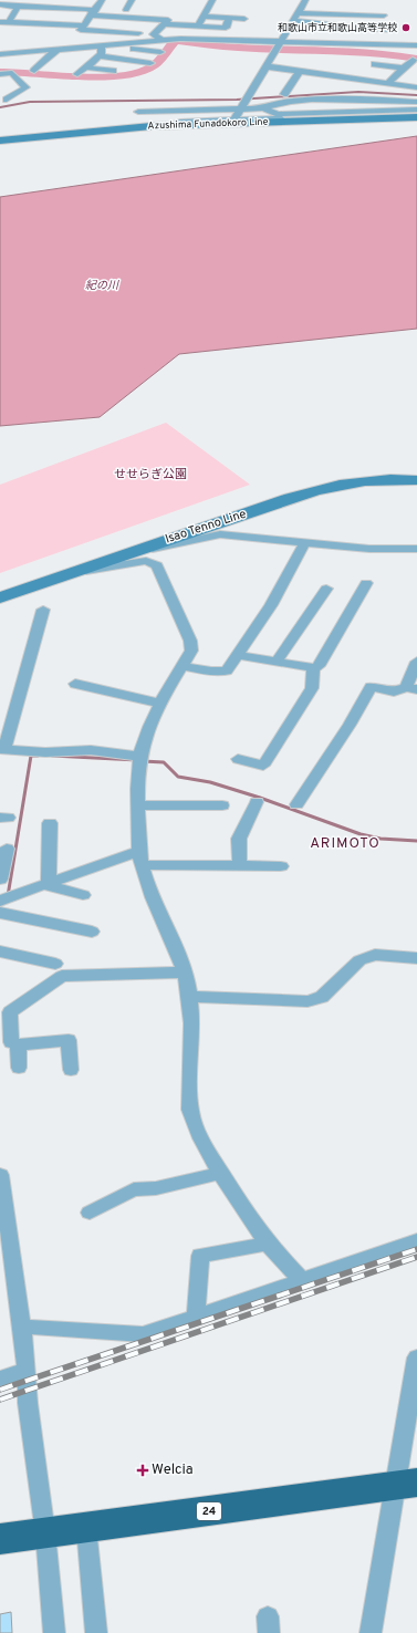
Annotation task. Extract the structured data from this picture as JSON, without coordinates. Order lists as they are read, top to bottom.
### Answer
{
  "streets": {
    "highway": ["24"],
    "main road": ["Azushima Funadokoro Line", "Isao Tenno Line"]
  },
  "districts": ["ARIMOTO"],
  "water": ["紀の川"],
  "parks": ["せせらぎ公園"],
  "places": {
    "other": ["和歌山市立和歌山高等学校"],
    "health": ["Welcia"]
  }
}
